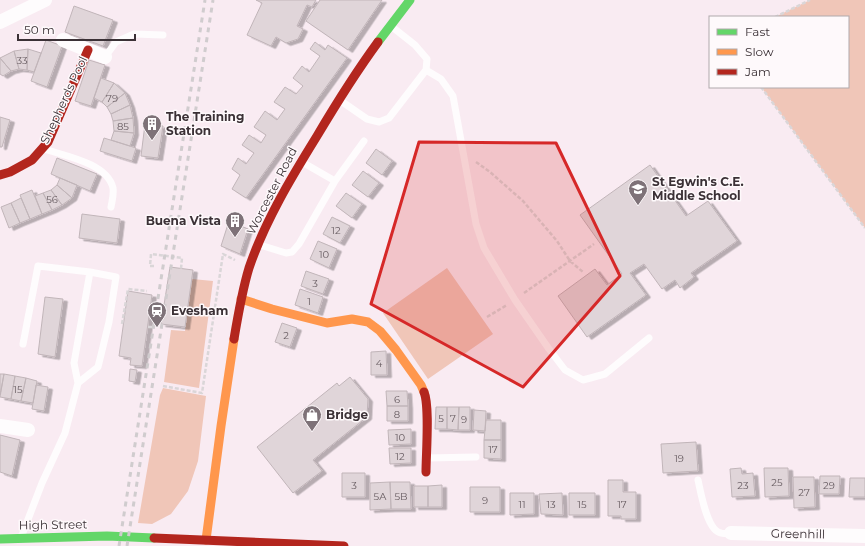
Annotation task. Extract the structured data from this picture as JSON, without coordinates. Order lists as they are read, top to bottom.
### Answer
{
  "streets": {
    "main road": ["Shepherds Pool", "Worcester Road", "High Street"],
    "street": ["Greenhill"]
  },
  "places": {
    "building": ["The Training Station", "Buena Vista"],
    "school or university": ["St Egwin's C.E. Middle School"],
    "station": ["Evesham"],
    "shop": ["Bridge"]
  },
  "house_numbers": [
    "33",
    "79",
    "85",
    "56",
    "12",
    "10",
    "3",
    "1",
    "2",
    "4",
    "15",
    "6",
    "8",
    "5",
    "7",
    "9",
    "10",
    "17",
    "12",
    "19",
    "25",
    "3",
    "23",
    "29",
    "27",
    "5A",
    "5B",
    "9",
    "11",
    "13",
    "15",
    "17"
  ],
  "legend": ["Fast", "Slow", "Jam"],
  "scale_bar": "50 m"
}
